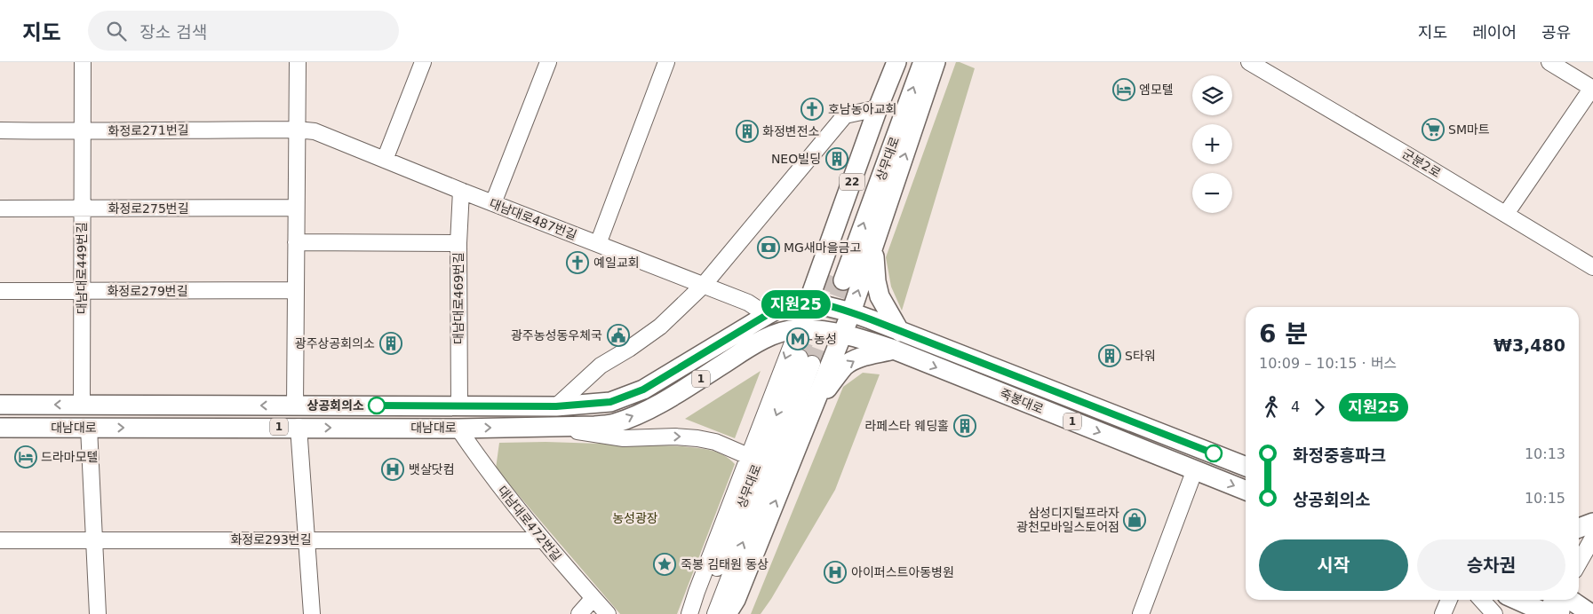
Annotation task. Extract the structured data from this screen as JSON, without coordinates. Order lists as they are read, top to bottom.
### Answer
{
  "streets": {
    "main road": [
      "상무대로",
      "22",
      "1",
      "죽봉대로",
      "대남대로"
    ],
    "street": [
      "화정로271번길",
      "군분2로",
      "화정로275번길",
      "대남대로487번길",
      "대남대로449번길",
      "화정로279번길",
      "대남대로469번길",
      "대남대로472번길",
      "화정로293번길"
    ]
  },
  "crossings": [
    ["화정로271번길", "대남대로487번길"],
    ["화정로271번길", "대남대로449번길"],
    ["상무대로", "22"],
    ["상무대로", "죽봉대로"],
    ["상무대로", "대남대로"],
    ["22", "죽봉대로"],
    ["22", "대남대로"],
    ["화정로275번길", "대남대로449번길"],
    ["대남대로487번길", "대남대로469번길"],
    ["대남대로487번길", "대남대로"],
    ["대남대로449번길", "화정로279번길"],
    ["대남대로449번길", "대남대로"],
    ["대남대로469번길", "대남대로"],
    ["죽봉대로", "대남대로"],
    ["대남대로", "대남대로472번길"],
    ["대남대로472번길", "화정로293번길"]
  ],
  "parks": ["농성광장"],
  "places": {
    "hotel": ["엠모텔", "드라마모텔"],
    "church": ["호남농아교회", "예일교회"],
    "supermarket": ["SM마트"],
    "building": [
      "화정변전소",
      "NEO빌딩",
      "광주상공회의소",
      "S타워",
      "라페스타 웨딩홀"
    ],
    "bank": ["MG새마을금고"],
    "public building": ["광주농성동우체국"],
    "metro station": ["농성"],
    "other": ["상공회의소"],
    "hospital": ["뱃살닷컴", "아이퍼스트아동병원"],
    "shop": ["삼성디지털프라자 광천모바일스토어점"],
    "place": ["죽봉 김태원 동상"]
  },
  "lines": ["bus line 지원25"],
  "page": {
    "header": "지도",
    "search": "장소 검색",
    "nav": ["지도", "레이어", "공유"],
    "on_map": "지원25",
    "map_buttons": ["+", "−"],
    "heading": ["6 분", "10:09 – 10:15 · 버스", "₩3,480"],
    "legs": ["4", "지원25"],
    "list": [
      {
        "name": "화정중흥파크",
        "value": "10:13"
      },
      {
        "name": "상공회의소",
        "value": "10:15"
      }
    ],
    "buttons": ["시작", "승차권"]
  }
}
